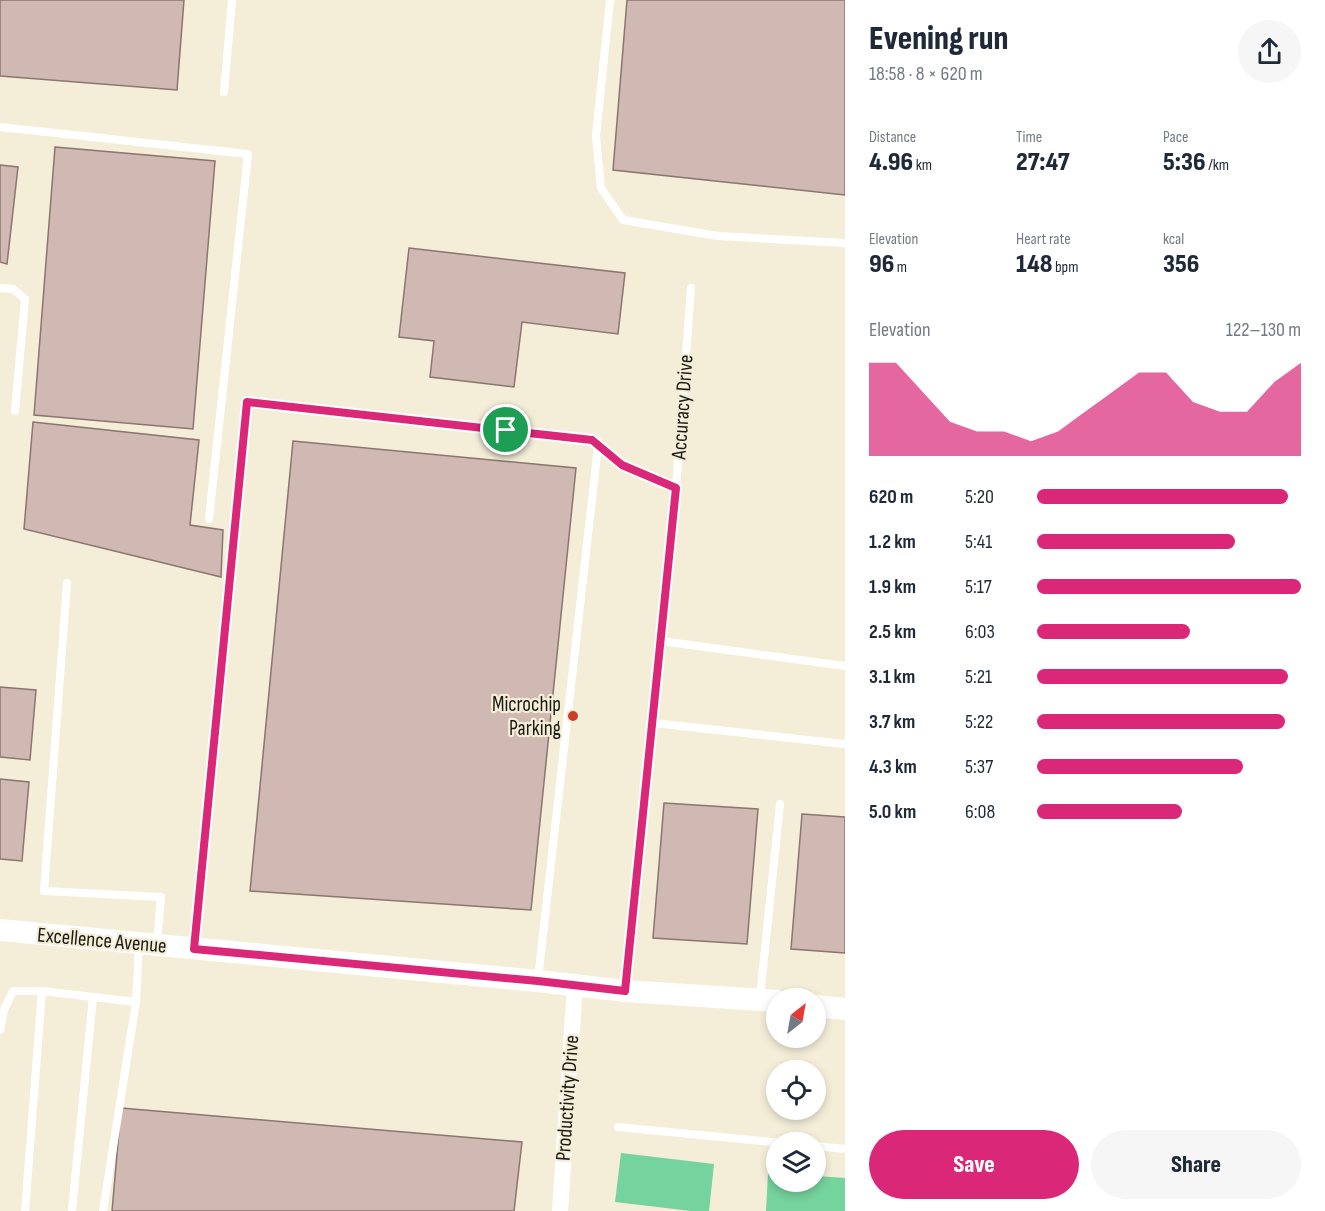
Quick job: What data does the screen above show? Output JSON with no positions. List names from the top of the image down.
{
  "streets": {
    "street": ["Excellence Avenue", "Productivity Drive"],
    "lane": ["Accuracy Drive"]
  },
  "crossings": [
    ["Accuracy Drive", "Excellence Avenue"],
    ["Excellence Avenue", "Productivity Drive"]
  ],
  "places": ["Microchip Parking"],
  "north": "top right",
  "page": {
    "heading": ["Evening run", "18:58 · 8 × 620 m"],
    "stats": [
      ["Distance", "4.96 km"],
      ["Time", "27:47"],
      ["Pace", "5:36 /km"],
      ["Elevation", "96 m"],
      ["Heart rate", "148 bpm"],
      ["kcal", "356"]
    ],
    "chart": ["Elevation", "122–130 m"],
    "list": [
      {
        "name": "620 m",
        "note": "5:20"
      },
      {
        "name": "1.2 km",
        "note": "5:41"
      },
      {
        "name": "1.9 km",
        "note": "5:17"
      },
      {
        "name": "2.5 km",
        "note": "6:03"
      },
      {
        "name": "3.1 km",
        "note": "5:21"
      },
      {
        "name": "3.7 km",
        "note": "5:22"
      },
      {
        "name": "4.3 km",
        "note": "5:37"
      },
      {
        "name": "5.0 km",
        "note": "6:08"
      }
    ],
    "buttons": ["Save", "Share"]
  }
}
